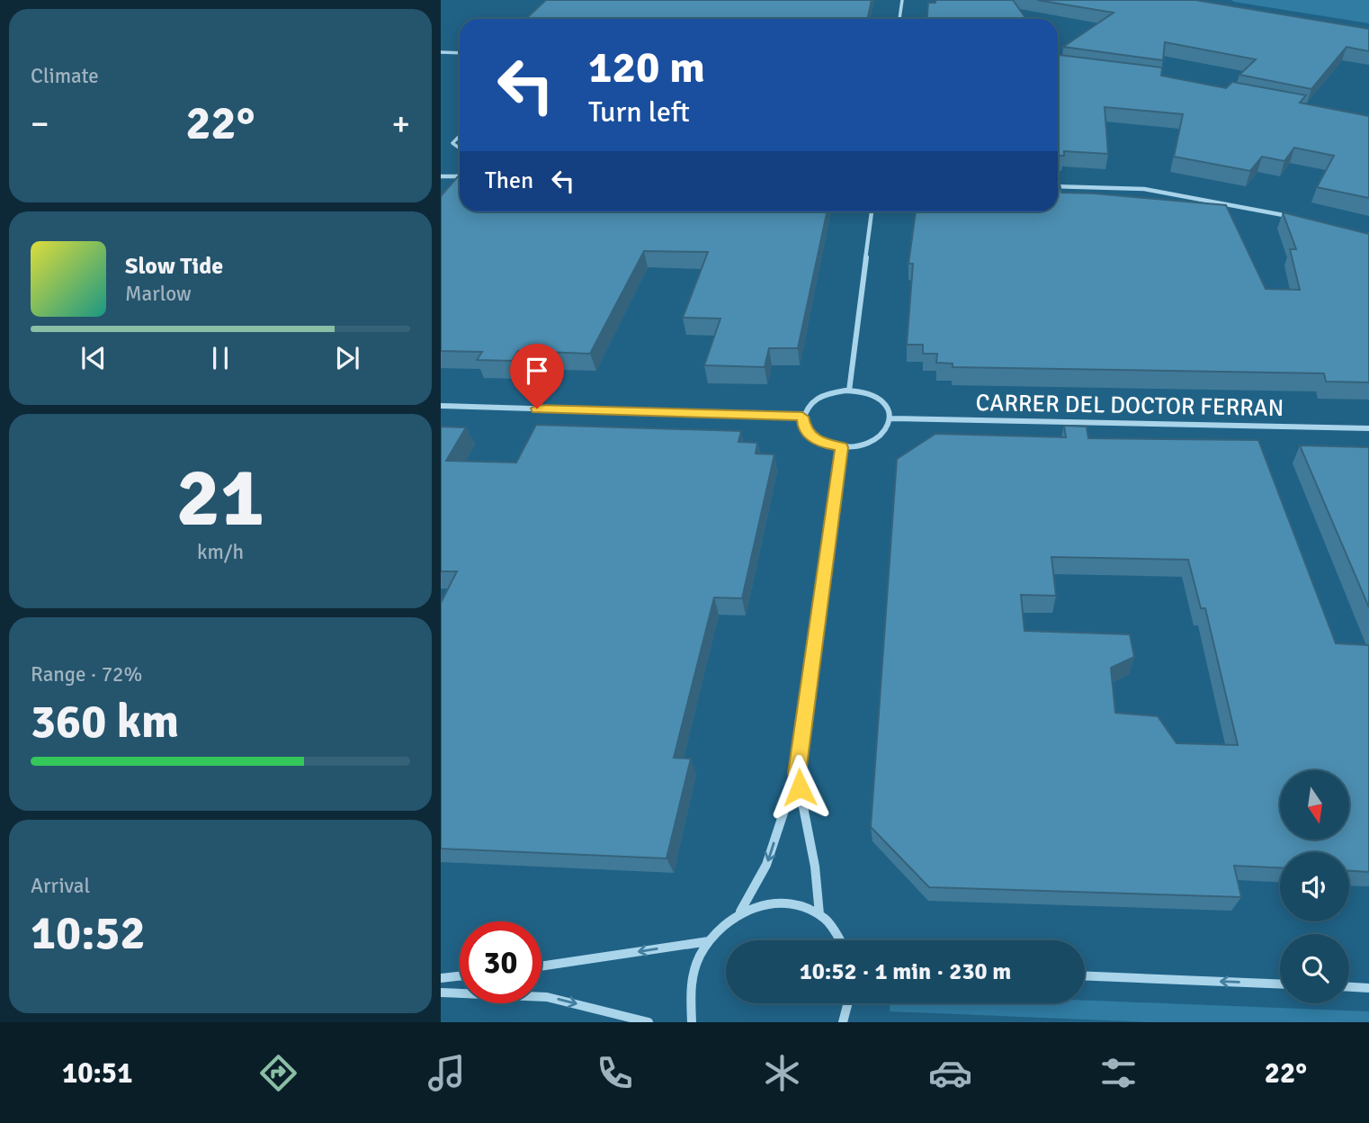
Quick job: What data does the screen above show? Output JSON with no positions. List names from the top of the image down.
{
  "streets": {
    "street": ["CARRER DEL DOCTOR FERRAN"]
  },
  "north": "bottom",
  "page": {
    "tile": [
      "Climate",
      ["21", "km/h"],
      ["Range · 72%", "360 km"],
      ["Arrival", "10:52"]
    ],
    "turn": ["120 m", "Turn left"],
    "heat": ["−", "22°", "+"],
    "then": "Then",
    "song": ["Slow Tide", "Marlow"],
    "limit": "30",
    "trip": "10:52 · 1 min · 230 m",
    "tabs": ["10:51", "22°"]
  }
}
